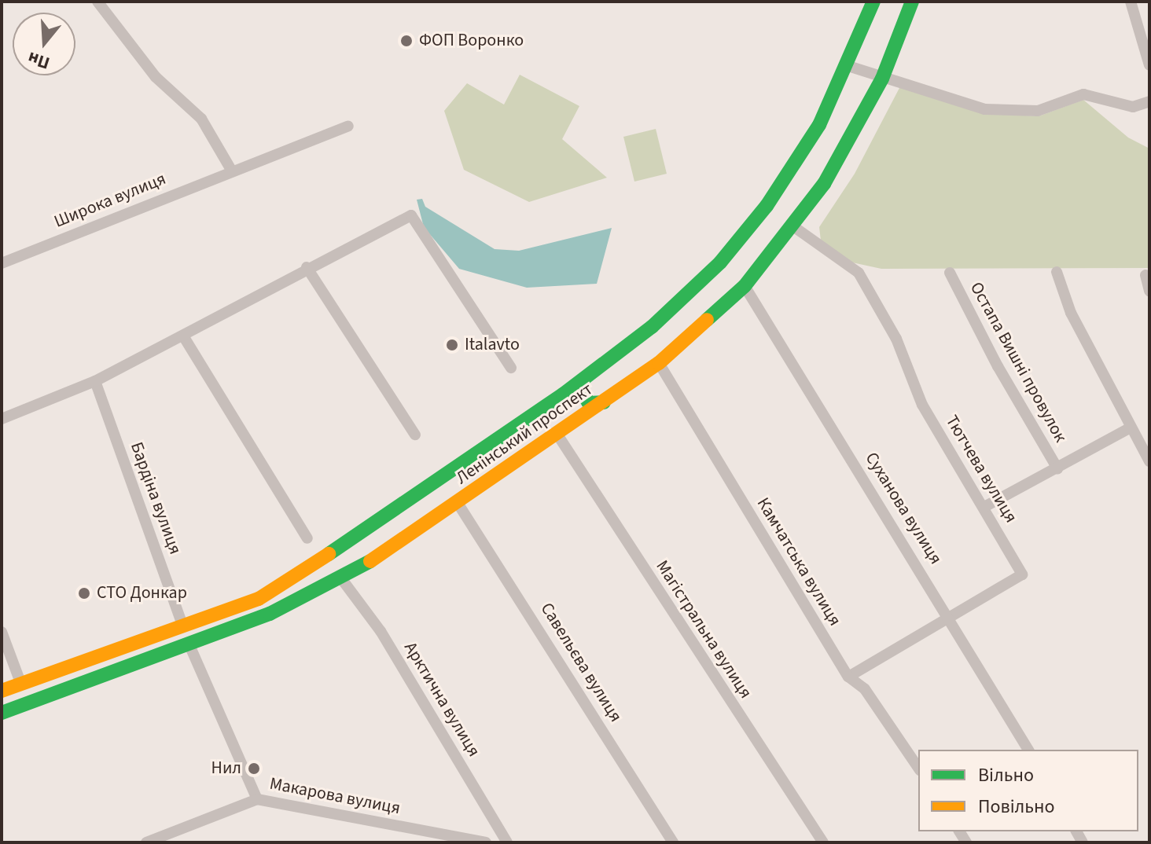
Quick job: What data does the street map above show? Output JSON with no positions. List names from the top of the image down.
{
  "streets": {
    "main road": ["Ленінський проспект"],
    "street": [
      "Широка вулиця",
      "Остапа Вишні провулок",
      "Тютчева вулиця",
      "Бардіна вулиця",
      "Суханова вулиця",
      "Камчатська вулиця",
      "Магістральна вулиця",
      "Савельєва вулиця",
      "Арктична вулиця",
      "Макарова вулиця"
    ]
  },
  "crossings": [
    ["Остапа Вишні провулок", "Тютчева вулиця"],
    ["Ленінський проспект", "Тютчева вулиця"],
    ["Ленінський проспект", "Бардіна вулиця"],
    ["Ленінський проспект", "Суханова вулиця"],
    ["Ленінський проспект", "Камчатська вулиця"],
    ["Ленінський проспект", "Магістральна вулиця"],
    ["Ленінський проспект", "Савельєва вулиця"],
    ["Ленінський проспект", "Арктична вулиця"],
    ["Тютчева вулиця", "Суханова вулиця"],
    ["Тютчева вулиця", "Камчатська вулиця"]
  ],
  "places": [
    "ФОП Воронко",
    "Italavto",
    "СТО Донкар",
    "Нил"
  ],
  "legend": ["Вільно", "Повільно"],
  "north": "bottom"
}
